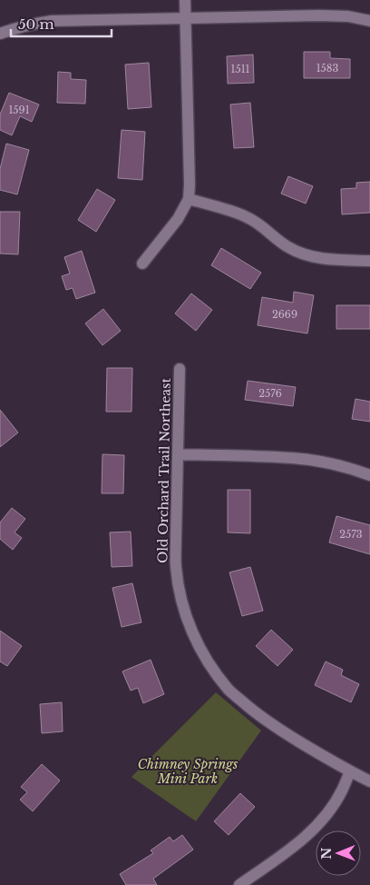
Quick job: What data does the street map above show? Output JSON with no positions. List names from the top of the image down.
{
  "streets": {
    "street": ["Old Orchard Trail Northeast"]
  },
  "parks": ["Chimney Springs Mini Park"],
  "house_numbers": [
    "1583",
    "1511",
    "1591",
    "2669",
    "2576",
    "2573"
  ],
  "scale_bar": "50 m",
  "north": "left"
}
